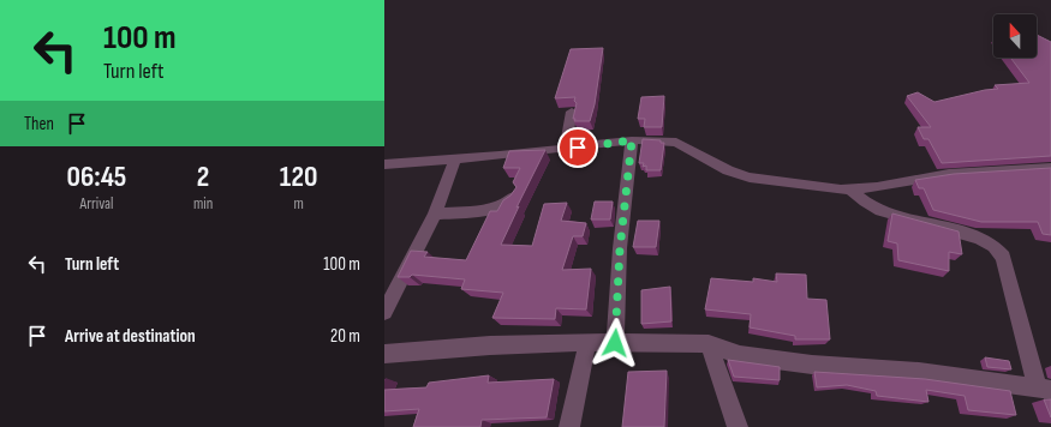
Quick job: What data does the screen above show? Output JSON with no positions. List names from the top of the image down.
{
  "north": "top",
  "page": {
    "turn": ["100 m", "Turn left"],
    "then": "Then",
    "eta": [
      "06:45",
      "Arrival",
      "2",
      "min",
      "120",
      "m"
    ],
    "list": [
      {
        "name": "Turn left",
        "value": "100 m"
      },
      {
        "name": "Arrive at destination",
        "value": "20 m"
      }
    ]
  }
}
